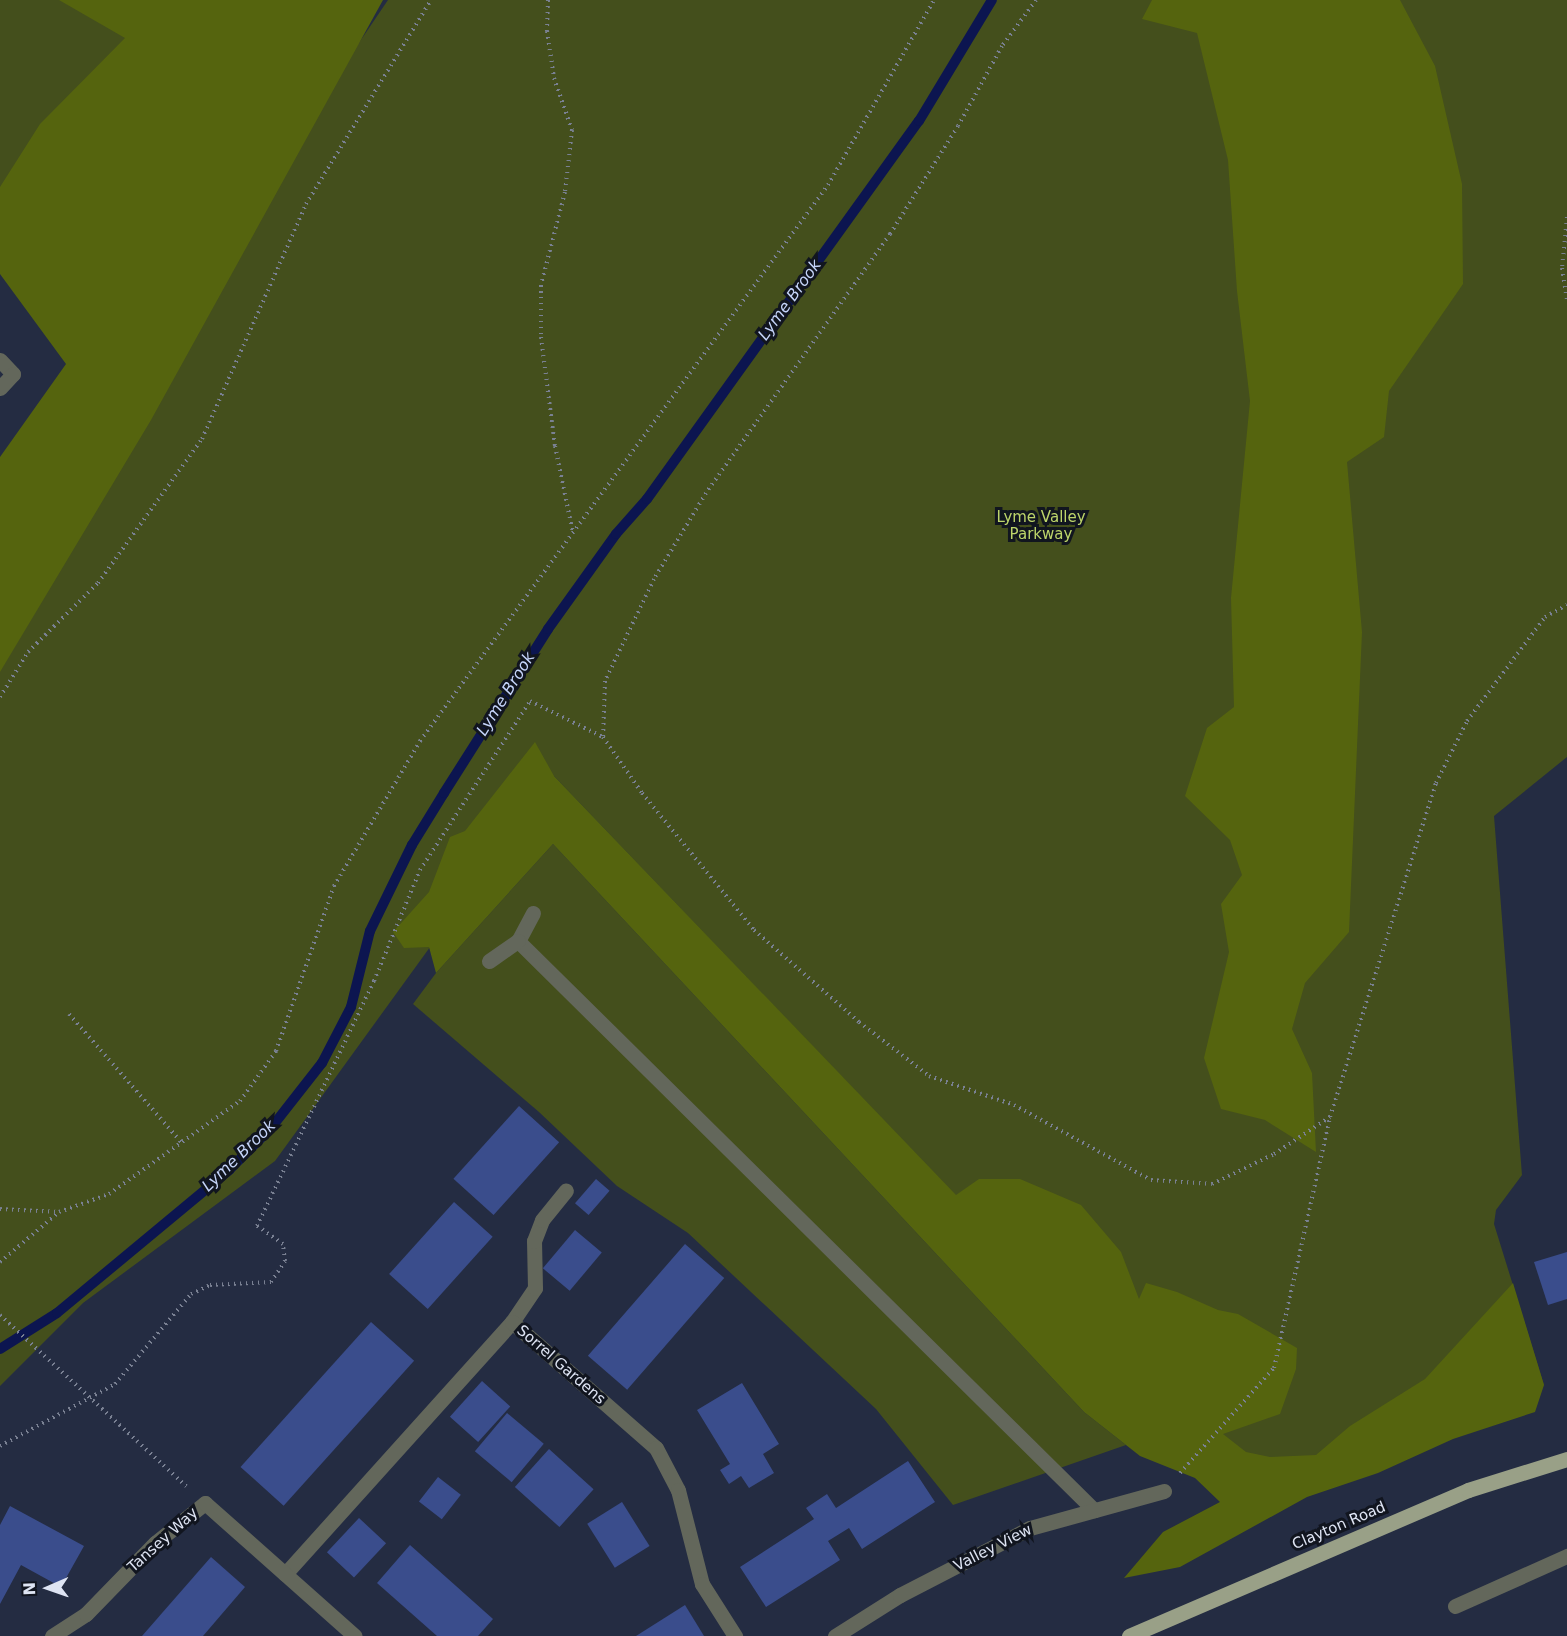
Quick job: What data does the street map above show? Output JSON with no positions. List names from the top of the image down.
{
  "streets": {
    "main road": ["Clayton Road"],
    "street": ["Sorrel Gardens", "Tansey Way", "Valley View"]
  },
  "crossings": [
    ["Sorrel Gardens", "Tansey Way"]
  ],
  "water": ["Lyme Brook"],
  "parks": ["Lyme Valley Parkway"],
  "north": "left"
}
